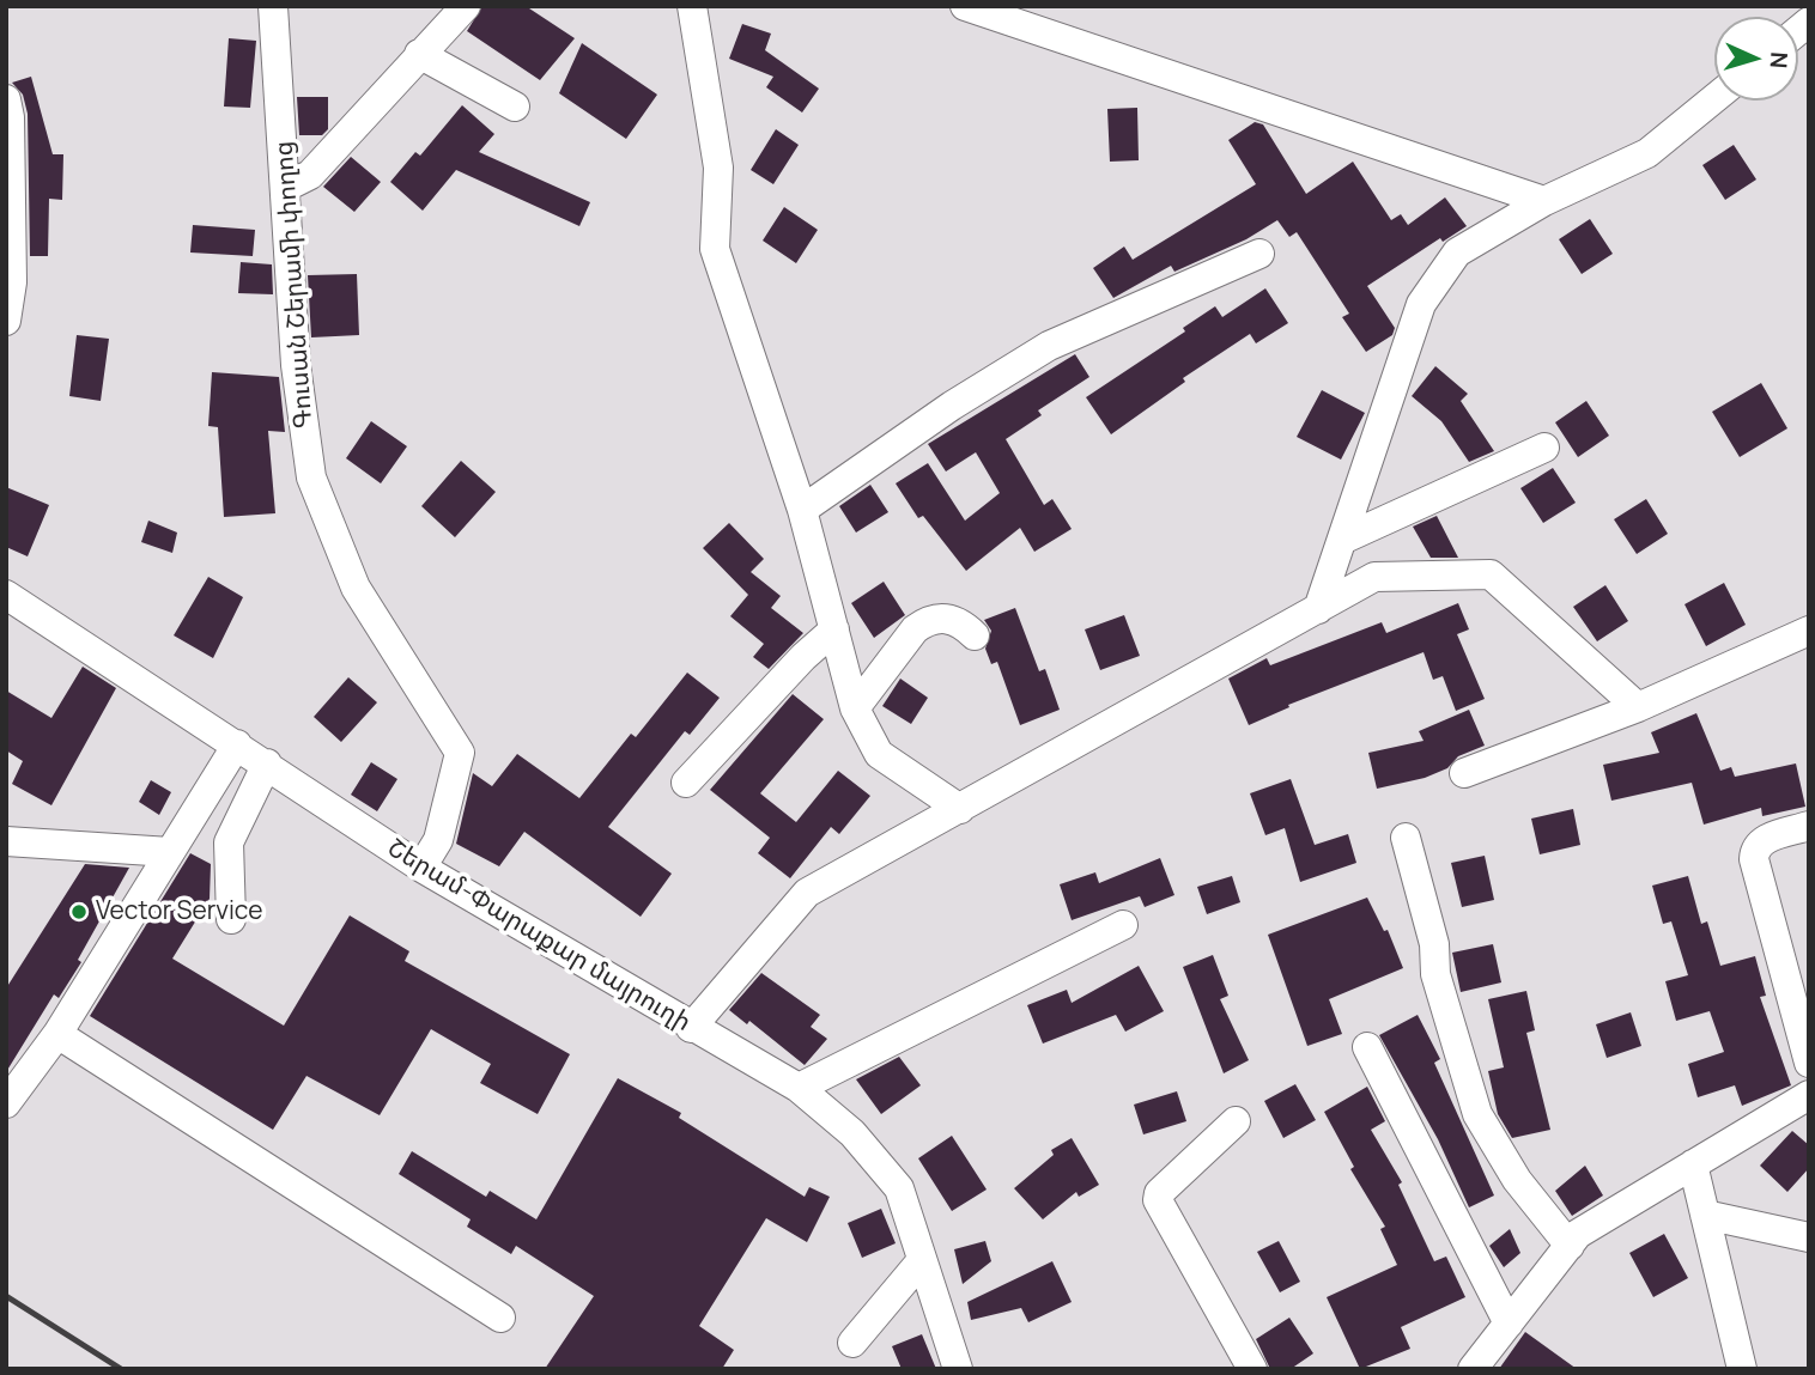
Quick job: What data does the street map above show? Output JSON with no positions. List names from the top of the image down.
{
  "streets": {
    "street": ["Գուսան Շերամի փողոց", "Շերամ-Փարաքար մայրուղի"]
  },
  "crossings": [
    ["Գուսան Շերամի փողոց", "Շերամ-Փարաքար մայրուղի"]
  ],
  "places": ["Vector Service"],
  "north": "right"
}
